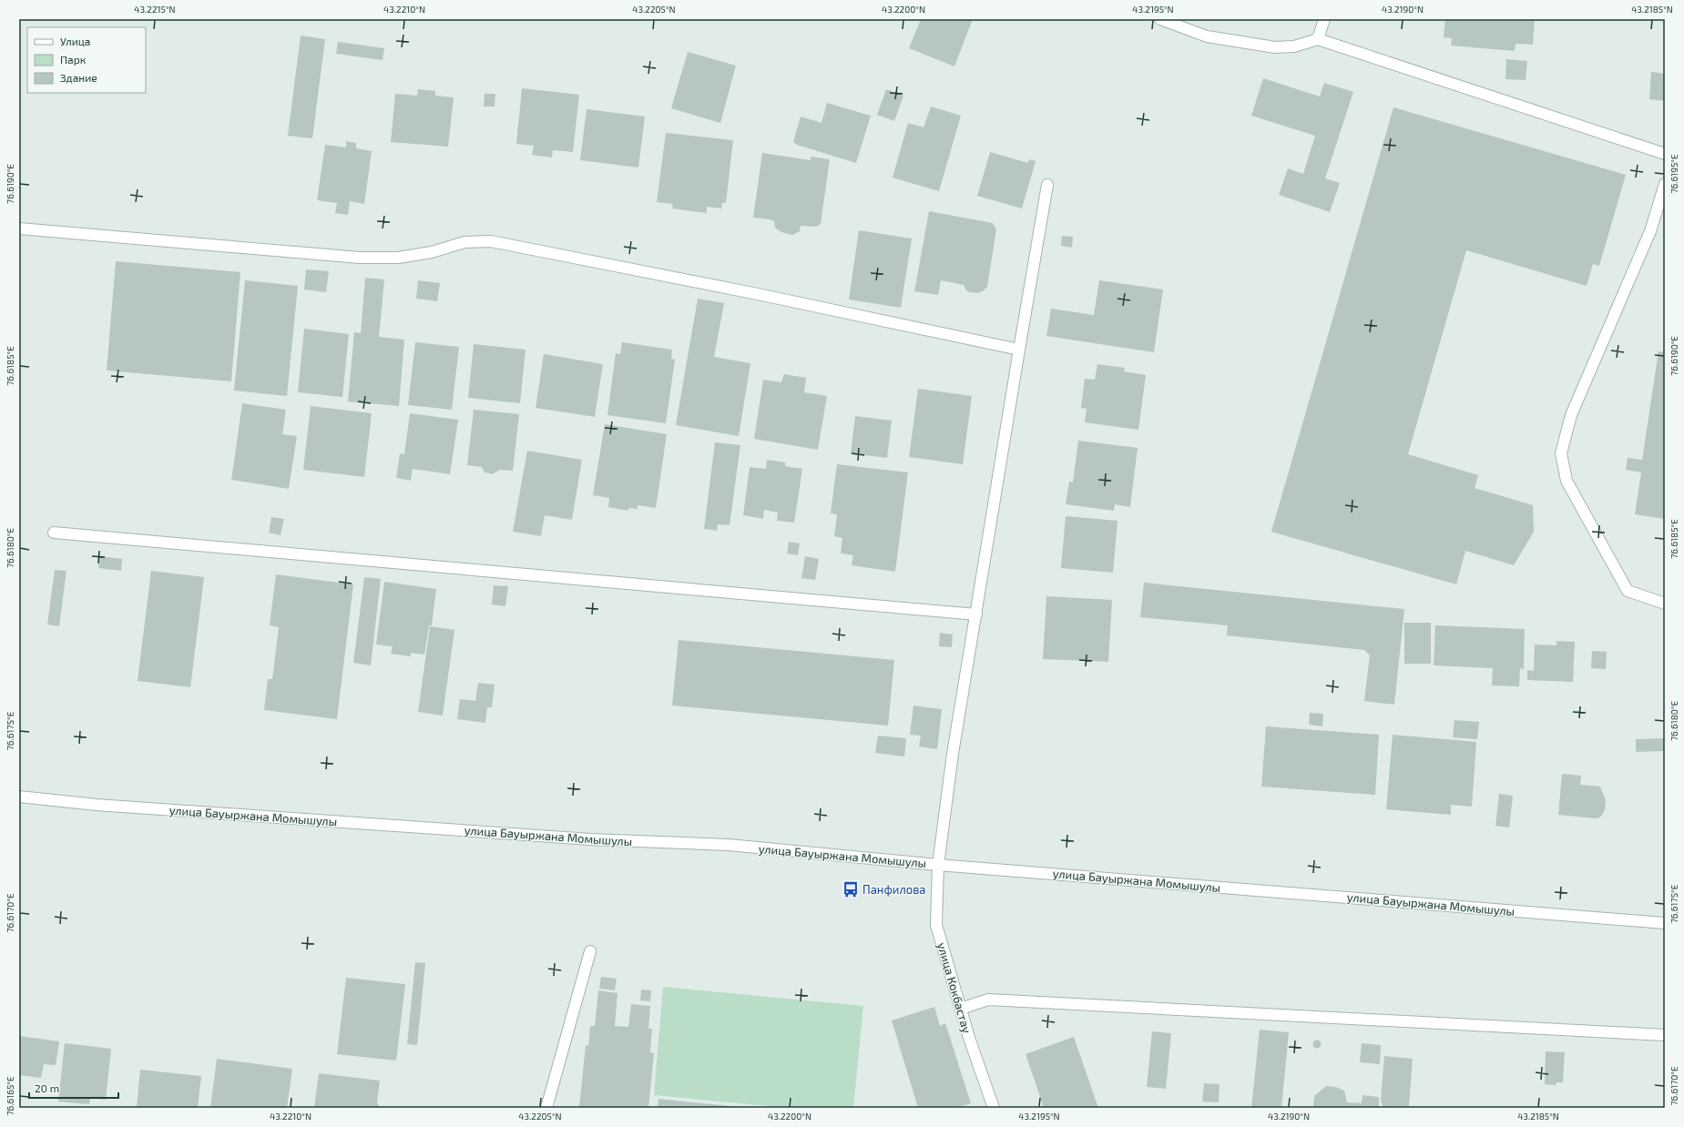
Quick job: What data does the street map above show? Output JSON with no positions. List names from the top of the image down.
{
  "streets": {
    "street": ["улица Бауыржана Момышулы", "улица Кокбастау"]
  },
  "crossings": [
    ["улица Бауыржана Момышулы", "улица Кокбастау"]
  ],
  "places": {
    "bus stop": ["Панфилова"]
  },
  "legend": ["Улица", "Парк", "Здание"],
  "scale_bar": "20 m",
  "coordinates": [
    "43.2215°N",
    "43.2210°N",
    "43.2205°N",
    "43.2200°N",
    "43.2195°N",
    "43.2190°N",
    "43.2185°N",
    "76.6195°E",
    "76.6190°E",
    "76.6185°E",
    "76.6180°E",
    "76.6175°E",
    "76.6170°E",
    "76.6165°E"
  ]
}
